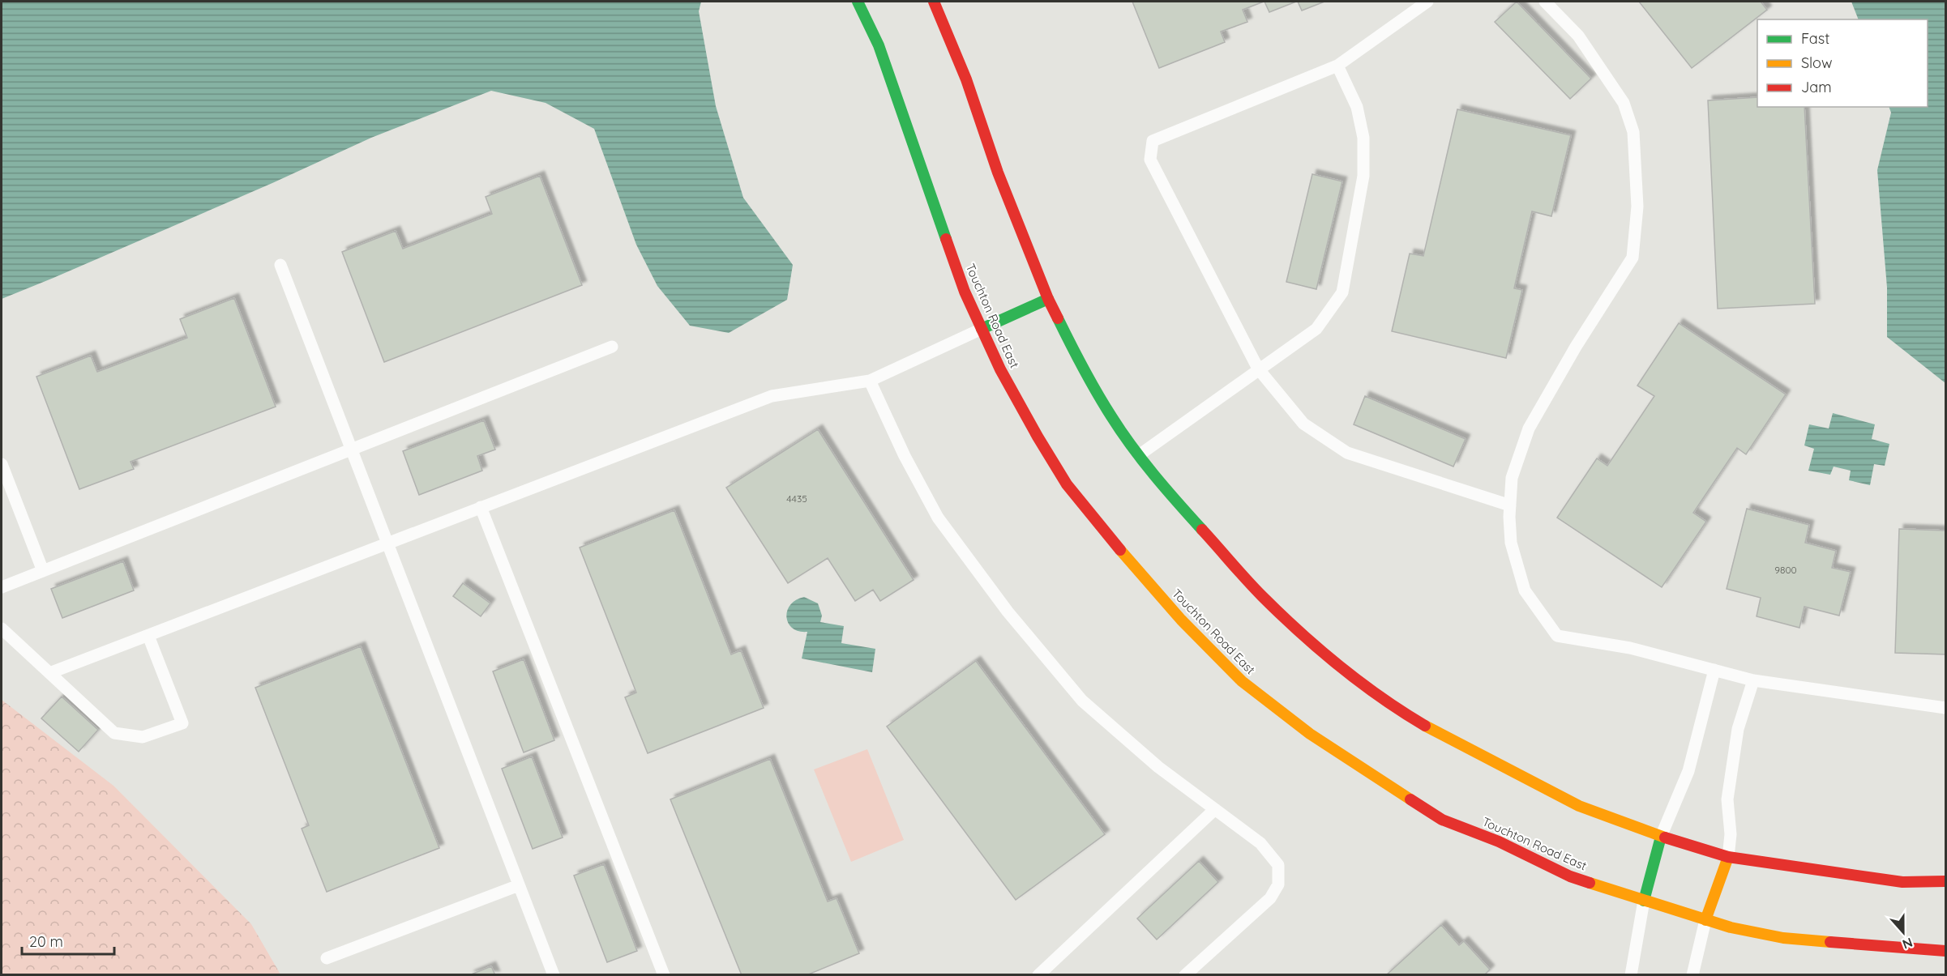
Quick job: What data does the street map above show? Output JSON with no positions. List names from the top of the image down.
{
  "streets": {
    "street": ["Touchton Road East"]
  },
  "house_numbers": ["4435", "9800"],
  "legend": ["Fast", "Slow", "Jam"],
  "scale_bar": "20 m",
  "north": "bottom"
}
